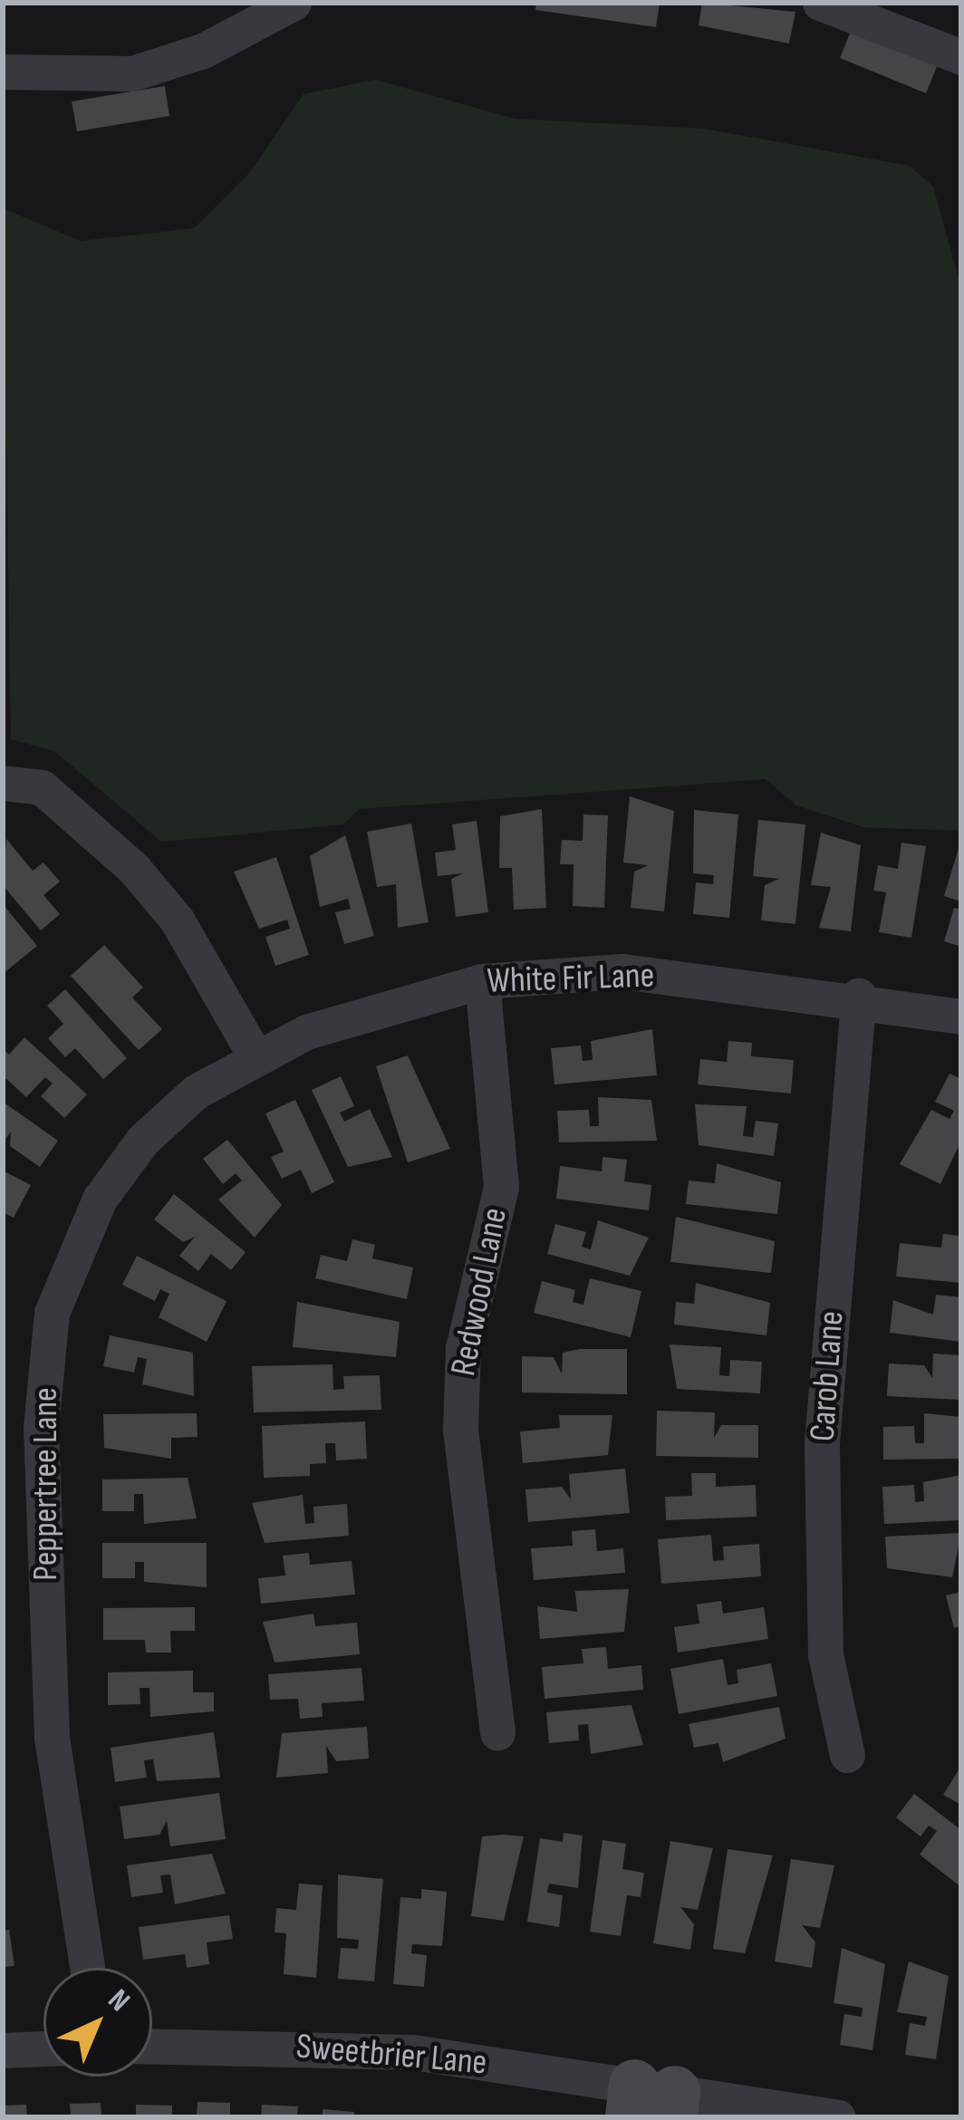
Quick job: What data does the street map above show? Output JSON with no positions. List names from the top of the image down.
{
  "streets": {
    "street": [
      "White Fir Lane",
      "Redwood Lane",
      "Carob Lane",
      "Peppertree Lane",
      "Sweetbrier Lane"
    ]
  },
  "crossings": [
    ["White Fir Lane", "Redwood Lane"],
    ["White Fir Lane", "Carob Lane"],
    ["White Fir Lane", "Peppertree Lane"]
  ],
  "north": "top right"
}
